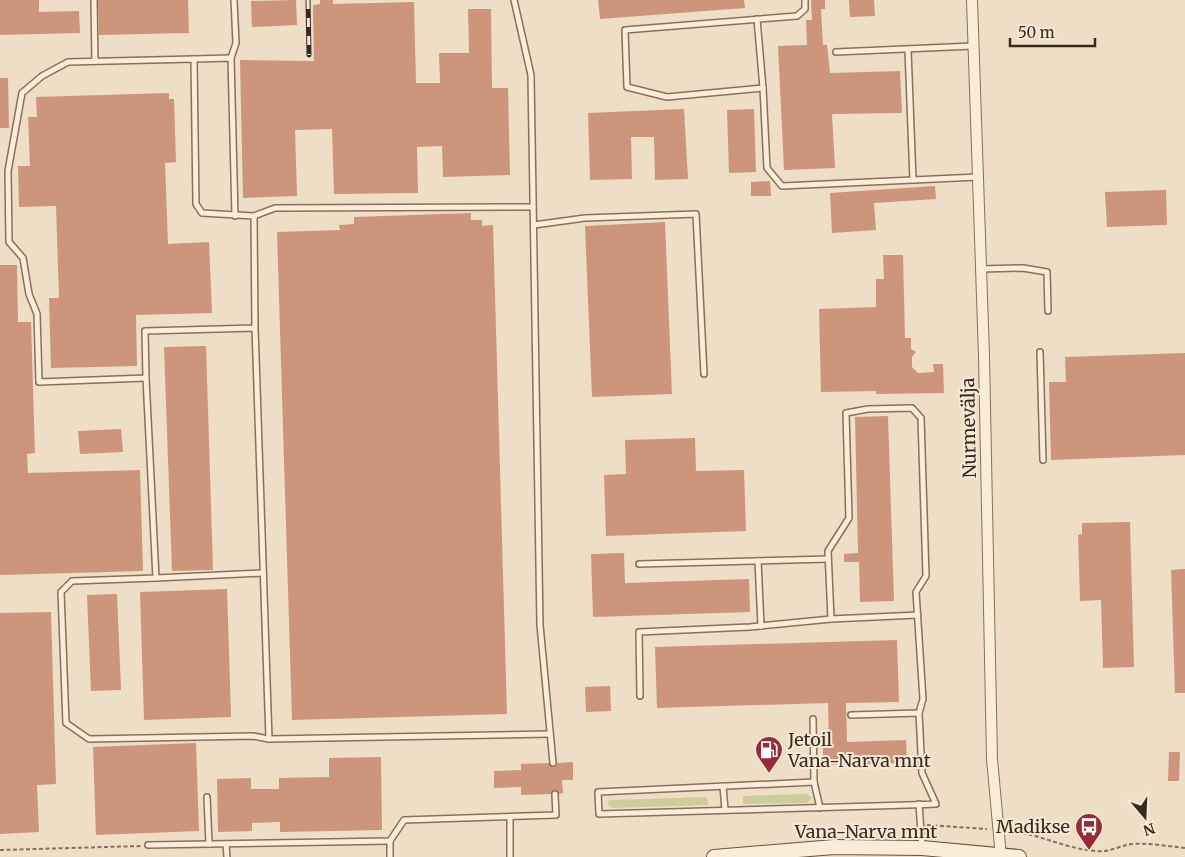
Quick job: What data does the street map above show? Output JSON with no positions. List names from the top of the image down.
{
  "streets": {
    "main road": ["Vana-Narva mnt"],
    "street": ["Nurmevälja"]
  },
  "crossings": [
    ["Nurmevälja", "Vana-Narva mnt"]
  ],
  "places": {
    "fuel station": ["Jetoil Vana-Narva mnt"],
    "bus stop": ["Madikse"]
  },
  "scale_bar": "50 m",
  "north": "bottom"
}
